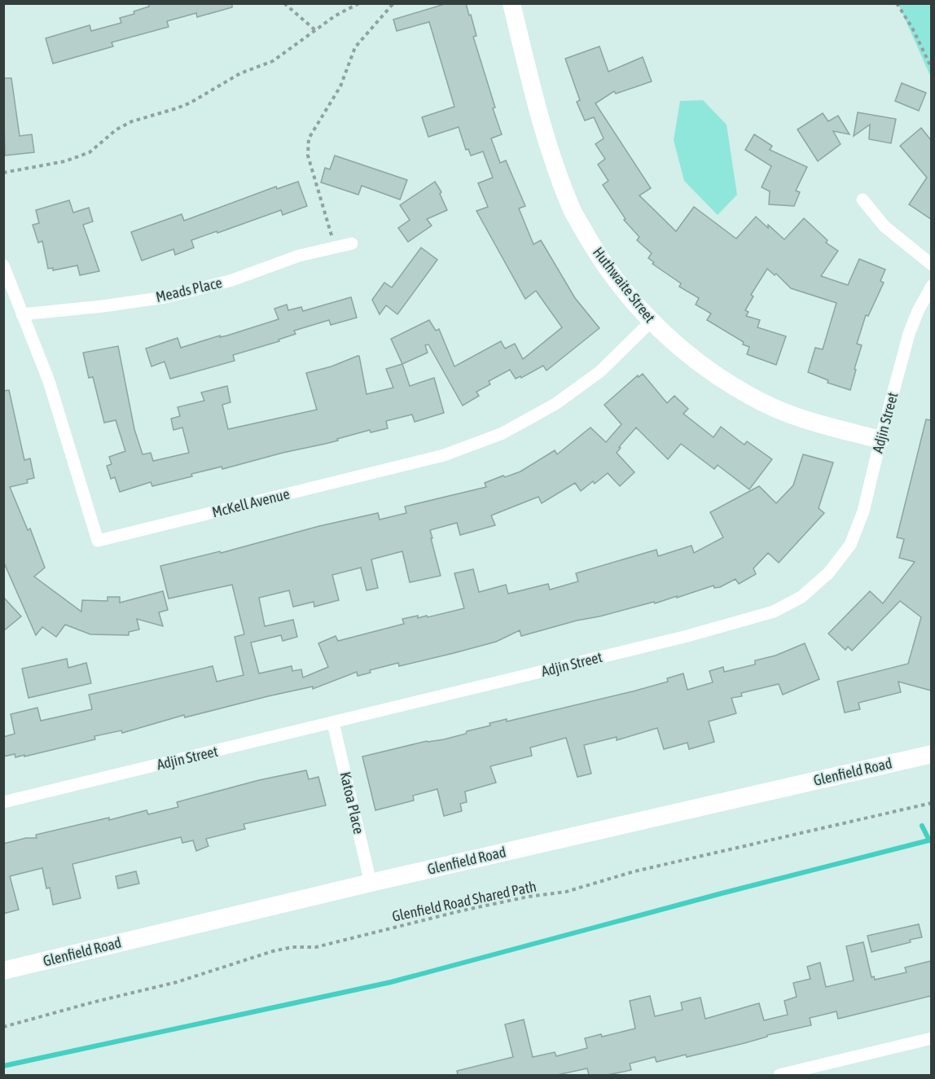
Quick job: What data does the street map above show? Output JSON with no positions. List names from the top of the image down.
{
  "streets": {
    "main road": ["Huthwaite Street", "Glenfield Road"],
    "street": [
      "Meads Place",
      "Adjin Street",
      "McKell Avenue",
      "Katoa Place"
    ],
    "path": ["Glenfield Road Shared Path"]
  },
  "crossings": [
    ["Huthwaite Street", "Adjin Street"],
    ["Huthwaite Street", "McKell Avenue"],
    ["Meads Place", "McKell Avenue"],
    ["Adjin Street", "Katoa Place"],
    ["Glenfield Road", "Katoa Place"]
  ]
}
